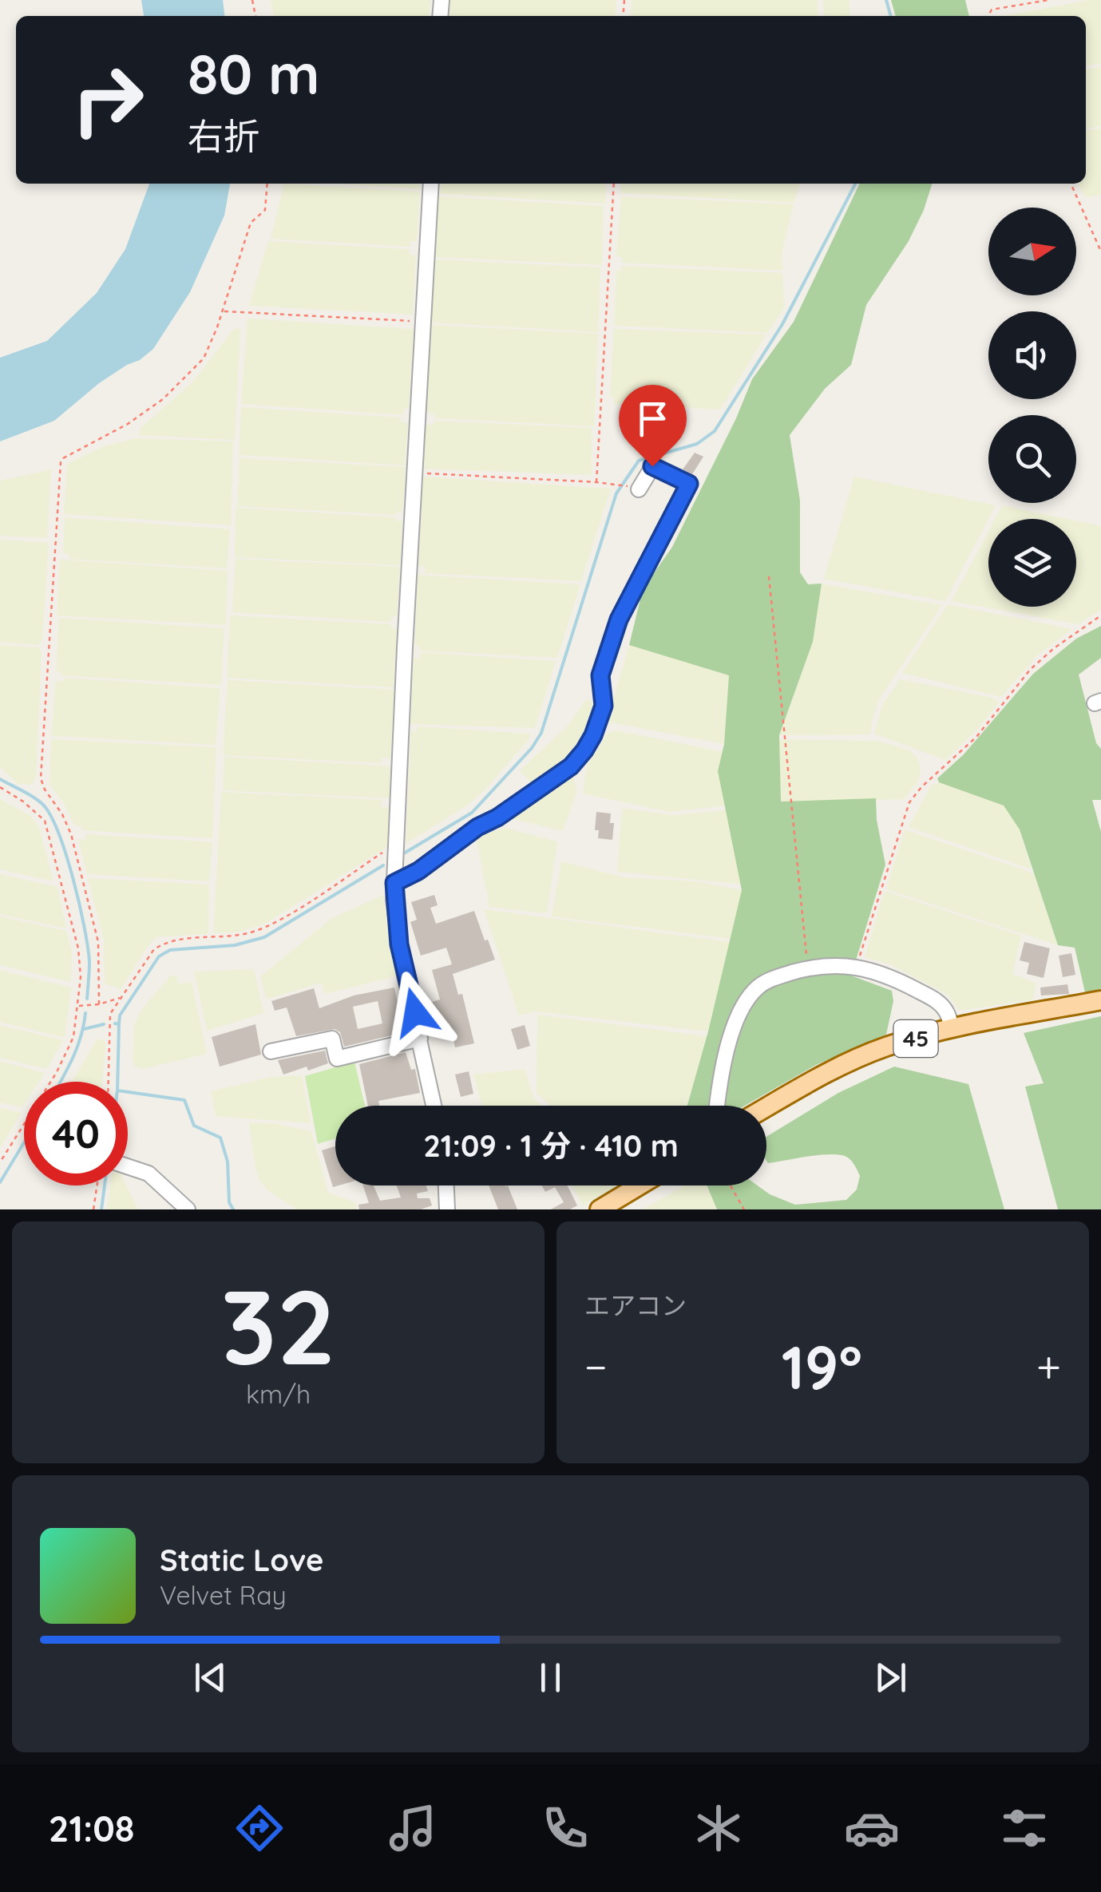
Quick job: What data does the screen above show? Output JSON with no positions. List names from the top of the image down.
{
  "streets": {
    "main road": ["45"]
  },
  "north": "right",
  "page": {
    "turn": ["80 m", "右折"],
    "limit": "40",
    "trip": "21:09 · 1 分 · 410 m",
    "tile": [
      ["32", "km/h"],
      "エアコン"
    ],
    "heat": ["−", "19°", "+"],
    "song": ["Static Love", "Velvet Ray"],
    "tabs": "21:08"
  }
}
